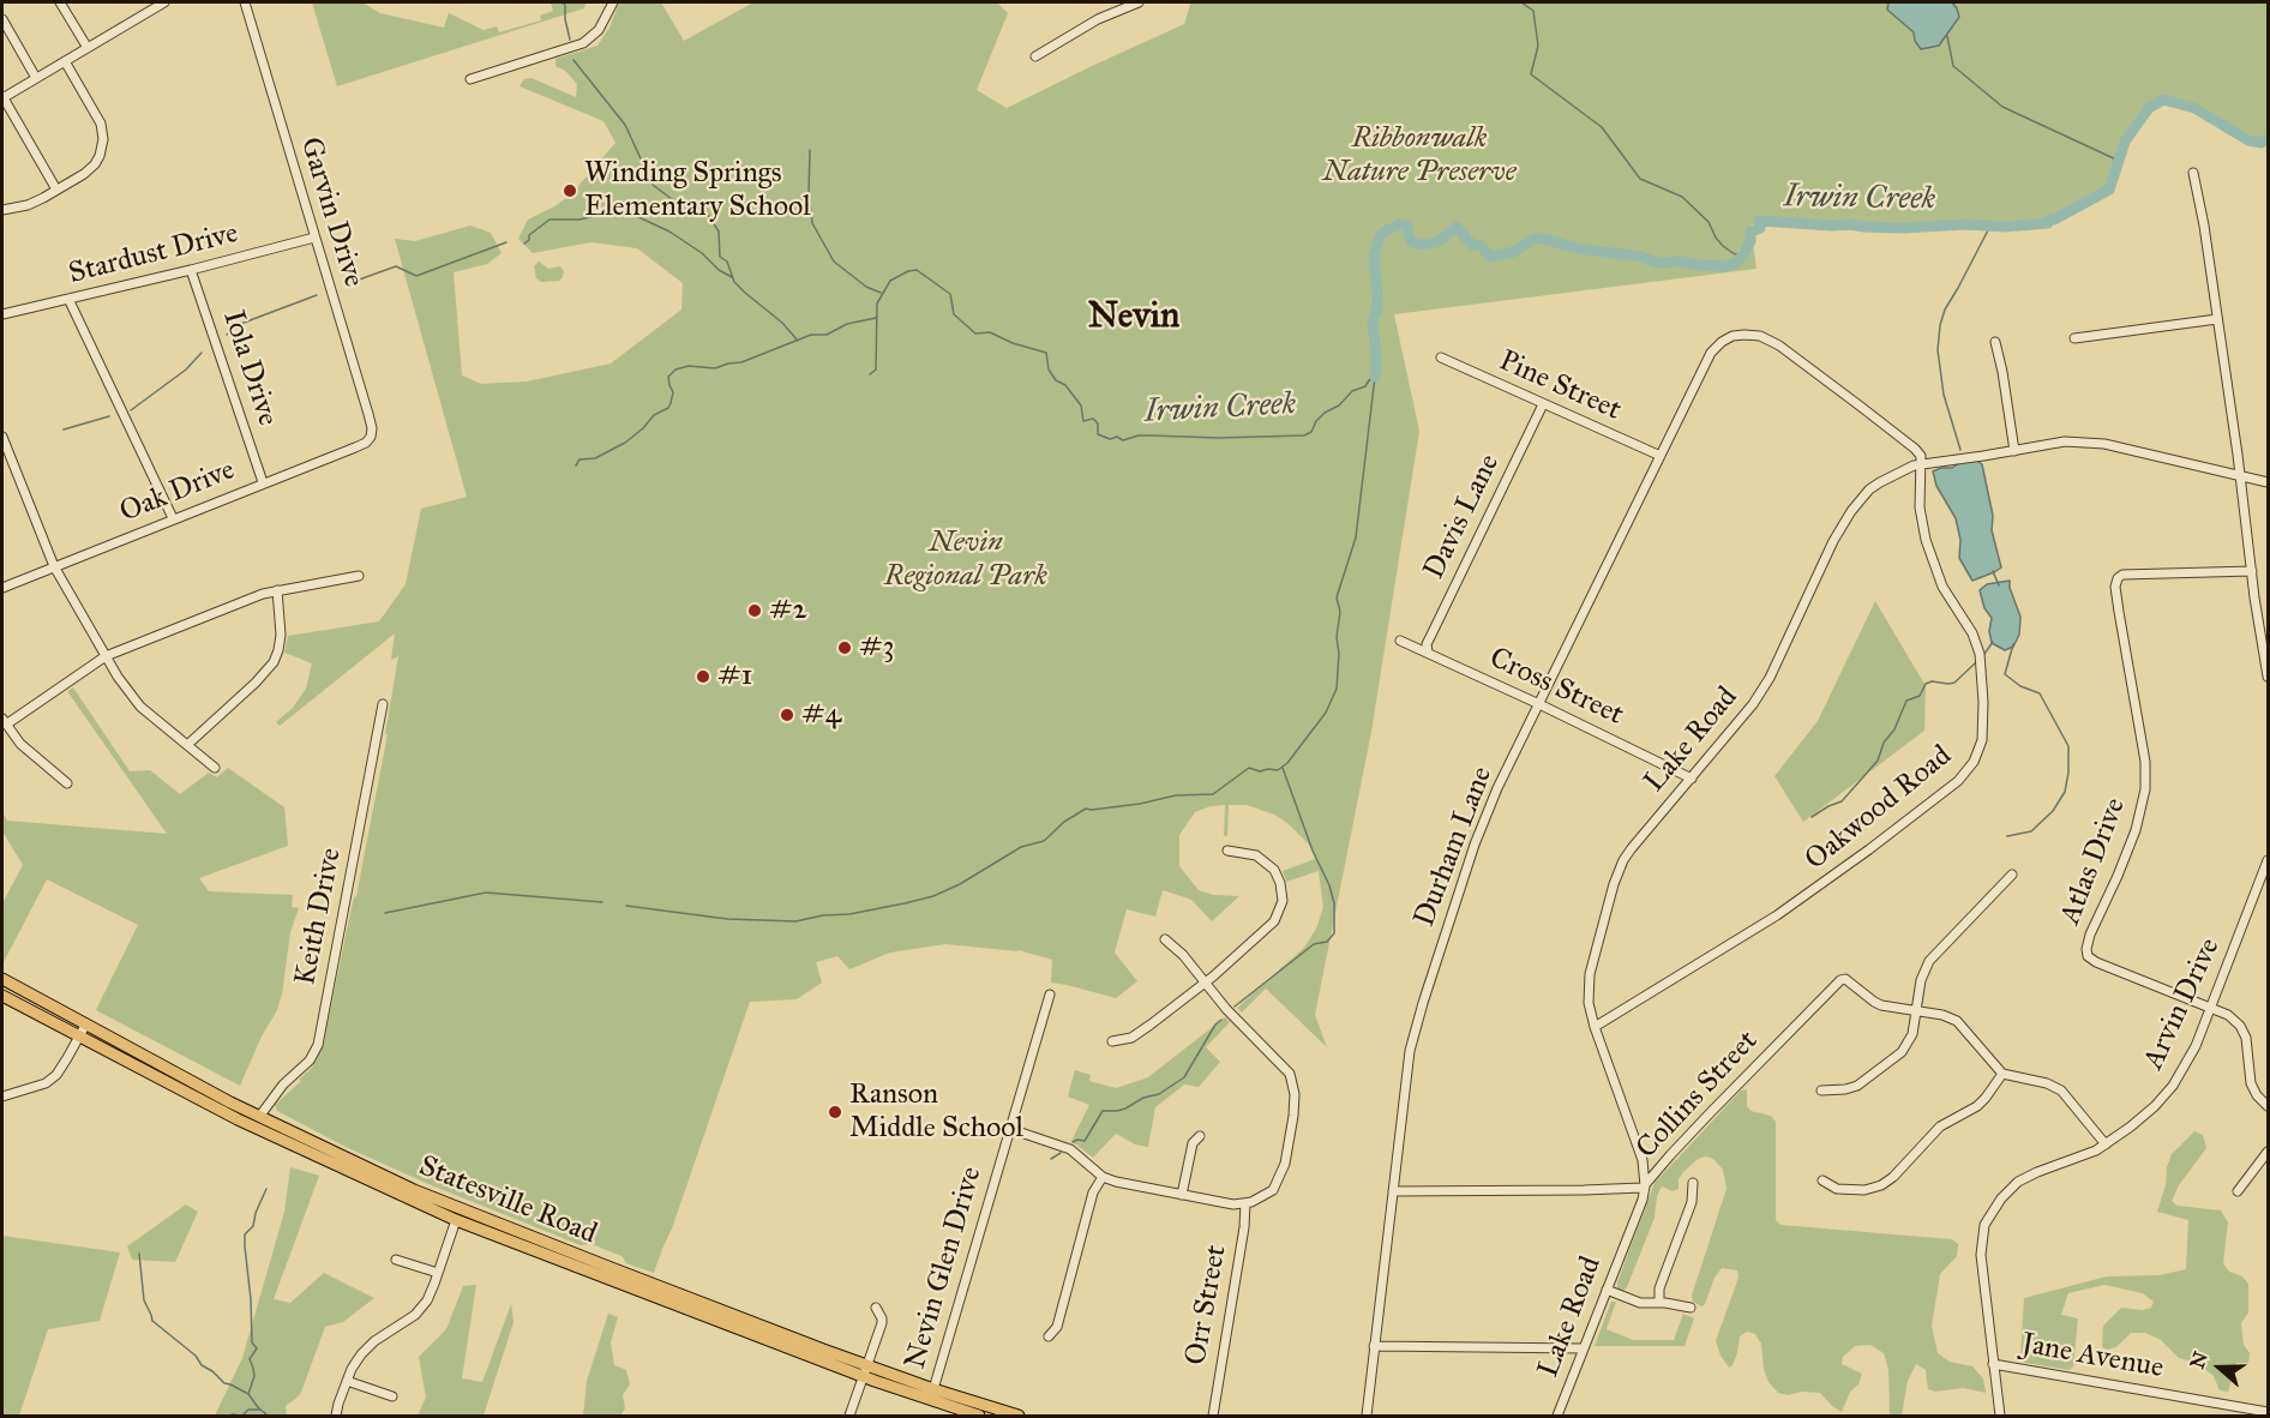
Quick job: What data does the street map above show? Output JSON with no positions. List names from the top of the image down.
{
  "streets": {
    "main road": ["Statesville Road"],
    "street": [
      "Garvin Drive",
      "Stardust Drive",
      "Iola Drive",
      "Pine Street",
      "Oak Drive",
      "Davis Lane",
      "Cross Street",
      "Lake Road",
      "Oakwood Road",
      "Durham Lane",
      "Atlas Drive",
      "Keith Drive",
      "Arvin Drive",
      "Collins Street",
      "Nevin Glen Drive",
      "Orr Street",
      "Jane Avenue"
    ]
  },
  "crossings": [
    ["Garvin Drive", "Stardust Drive"],
    ["Garvin Drive", "Oak Drive"],
    ["Stardust Drive", "Iola Drive"],
    ["Iola Drive", "Oak Drive"],
    ["Pine Street", "Davis Lane"],
    ["Pine Street", "Durham Lane"],
    ["Davis Lane", "Cross Street"],
    ["Cross Street", "Lake Road"],
    ["Cross Street", "Durham Lane"],
    ["Lake Road", "Oakwood Road"],
    ["Lake Road", "Durham Lane"],
    ["Lake Road", "Collins Street"],
    ["Oakwood Road", "Durham Lane"],
    ["Durham Lane", "Collins Street"],
    ["Atlas Drive", "Arvin Drive"],
    ["Keith Drive", "Statesville Road"],
    ["Arvin Drive", "Jane Avenue"],
    ["Statesville Road", "Nevin Glen Drive"]
  ],
  "districts": ["Nevin"],
  "water": ["Irwin Creek"],
  "parks": ["Ribbonwalk Nature Preserve", "Nevin Regional Park"],
  "places": [
    "Winding Springs Elementary School",
    "#2",
    "#3",
    "#1",
    "#4",
    "Ranson Middle School"
  ],
  "north": "left"
}
